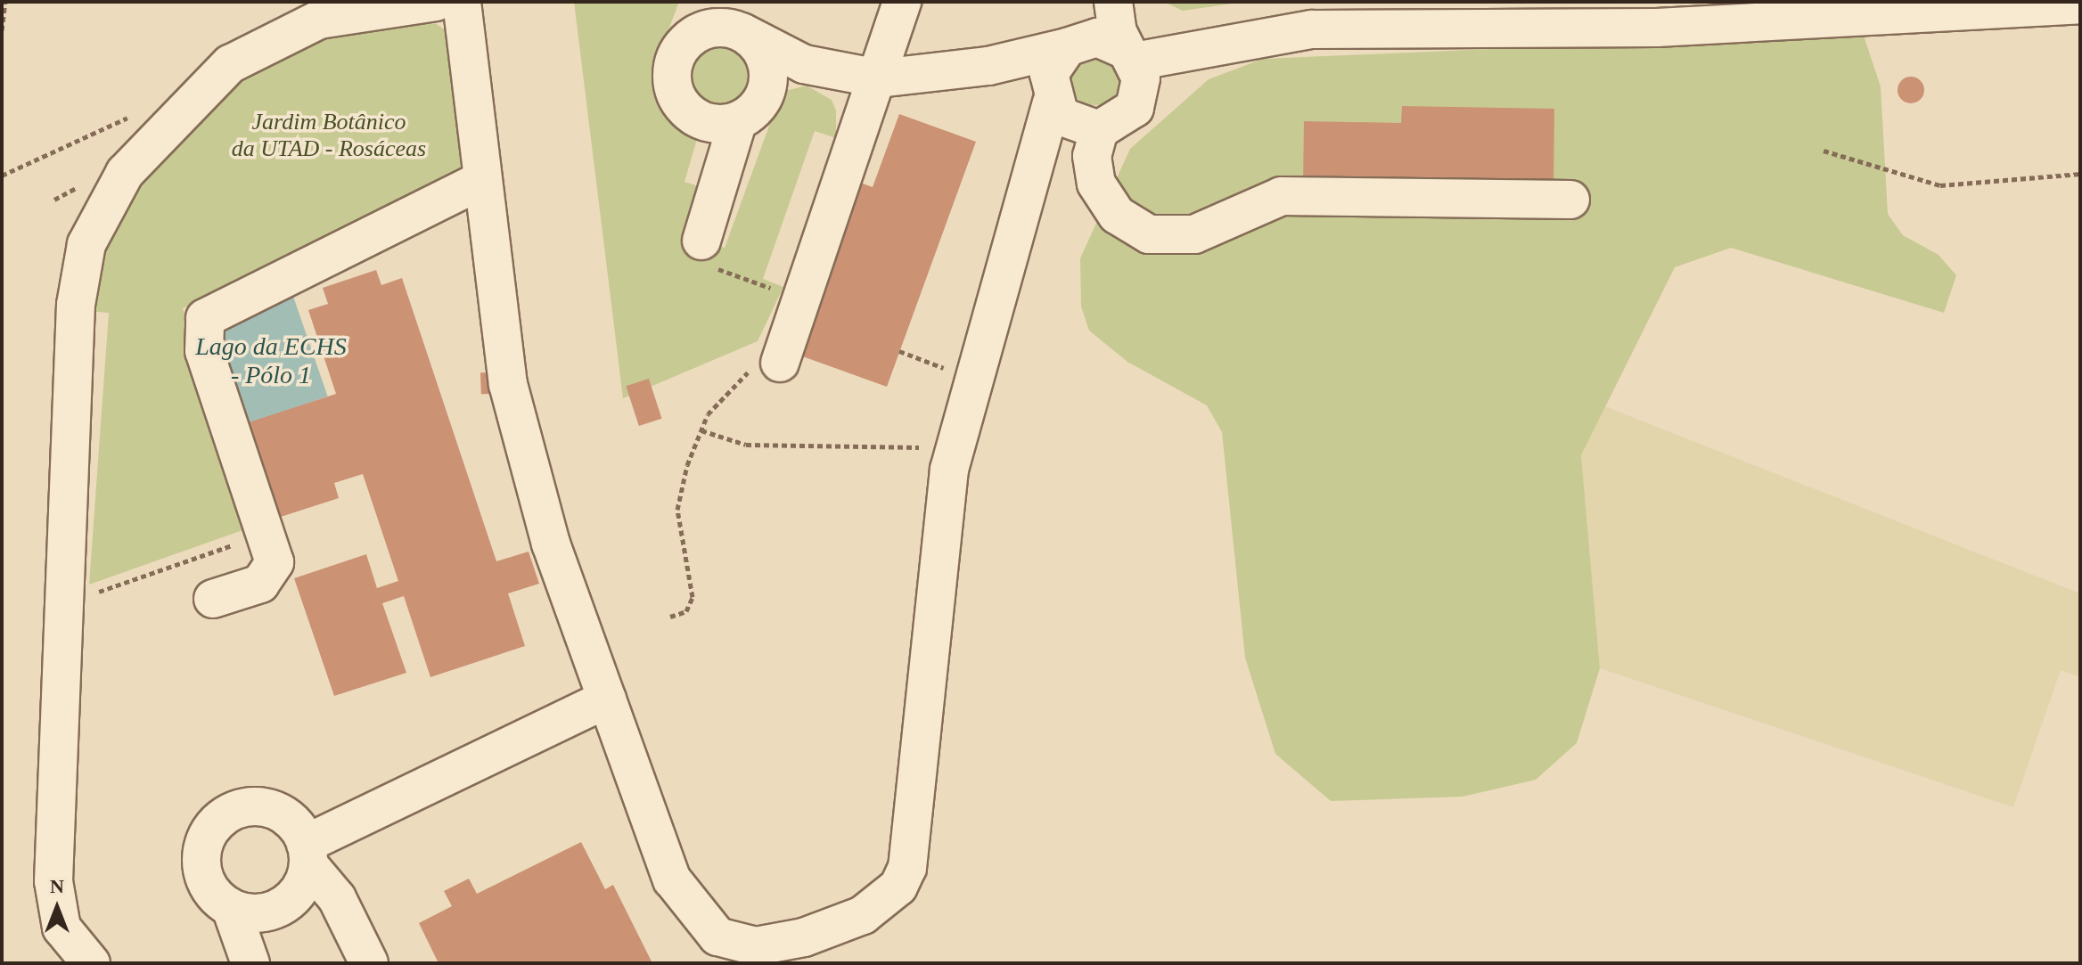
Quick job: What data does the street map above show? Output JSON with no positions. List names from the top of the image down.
{
  "water": ["Lago da ECHS - Pólo 1"],
  "parks": ["Jardim Botânico da UTAD - Rosáceas"],
  "north": "top"
}
